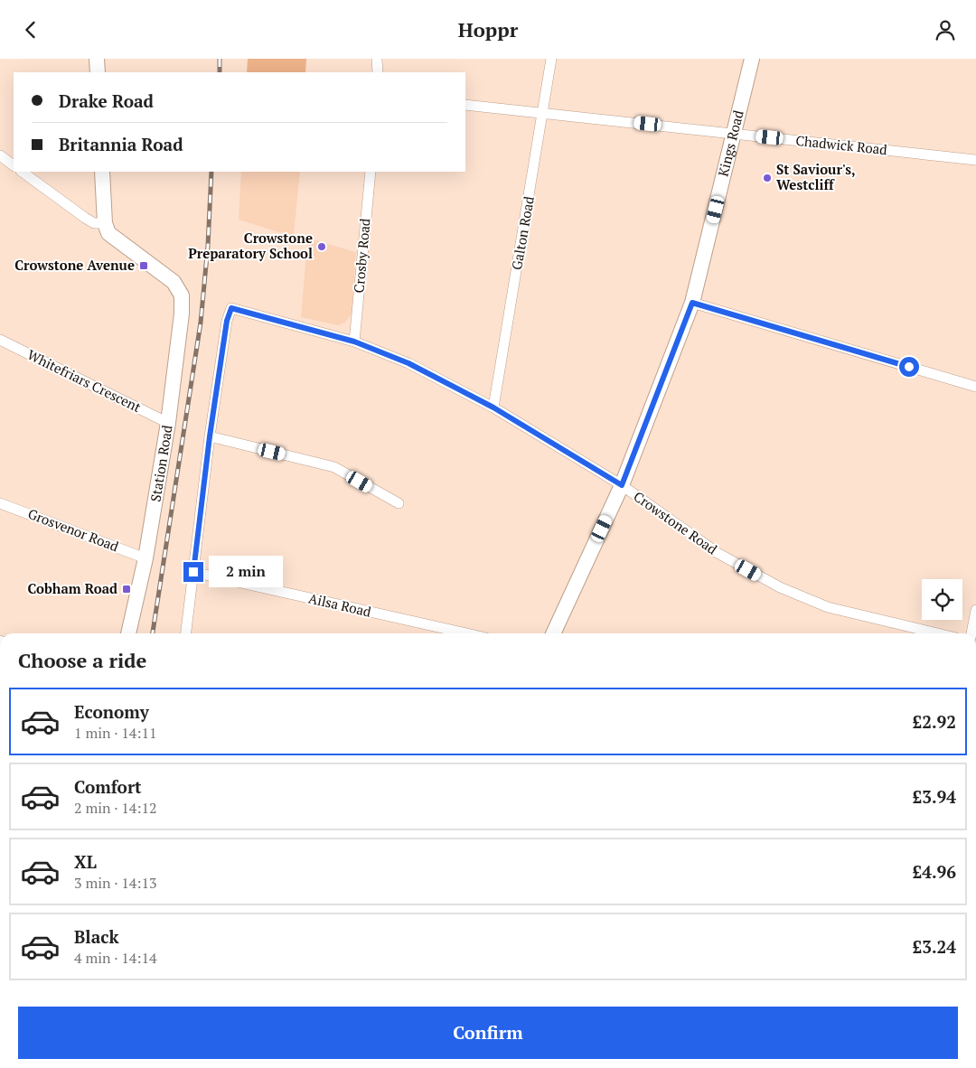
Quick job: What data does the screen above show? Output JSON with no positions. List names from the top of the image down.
{
  "streets": {
    "street": [
      "Kings Road",
      "Chadwick Road",
      "Galton Road",
      "Crosby Road",
      "Whitefriars Crescent",
      "Station Road",
      "Crowstone Road",
      "Grosvenor Road",
      "Ailsa Road"
    ]
  },
  "crossings": [
    ["Kings Road", "Chadwick Road"],
    ["Kings Road", "Crowstone Road"],
    ["Chadwick Road", "Galton Road"],
    ["Galton Road", "Crowstone Road"],
    ["Crosby Road", "Crowstone Road"],
    ["Whitefriars Crescent", "Station Road"],
    ["Station Road", "Grosvenor Road"]
  ],
  "places": {
    "other": ["St Saviour's, Westcliff", "Crowstone Preparatory School"],
    "transit": ["Crowstone Avenue", "Cobham Road"]
  },
  "page": {
    "header": "Hoppr",
    "banner": ["Drake Road", "Britannia Road"],
    "bubble": "2 min",
    "heading": "Choose a ride",
    "list": [
      {
        "name": "Economy",
        "note": "1 min · 14:11",
        "value": "£2.92"
      },
      {
        "name": "Comfort",
        "note": "2 min · 14:12",
        "value": "£3.94"
      },
      {
        "name": "XL",
        "note": "3 min · 14:13",
        "value": "£4.96"
      },
      {
        "name": "Black",
        "note": "4 min · 14:14",
        "value": "£3.24"
      }
    ],
    "buttons": "Confirm"
  }
}
